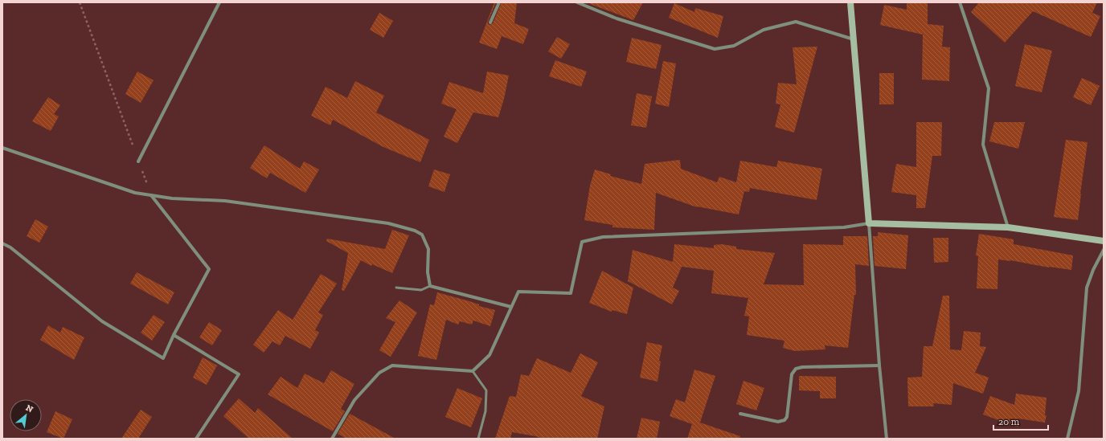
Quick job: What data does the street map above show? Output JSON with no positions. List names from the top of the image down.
{
  "scale_bar": "20 m",
  "north": "top right"
}
